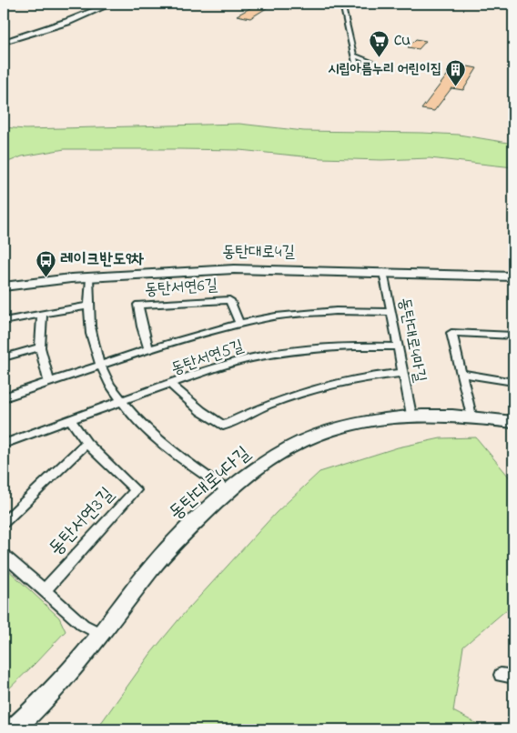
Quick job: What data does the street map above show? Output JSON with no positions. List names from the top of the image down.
{
  "streets": {
    "street": [
      "동탄대로4길",
      "동탄서연6길",
      "동탄대로4마길",
      "동탄서연5길",
      "동탄대로4다길",
      "동탄서연3길"
    ]
  },
  "crossings": [
    ["동탄대로4길", "동탄대로4마길"],
    ["동탄대로4마길", "동탄서연5길"],
    ["동탄대로4마길", "동탄대로4다길"]
  ],
  "places": {
    "supermarket": ["CU"],
    "building": ["시립아름누리 어린이집"],
    "bus stop": ["레이크반도9차"]
  }
}
